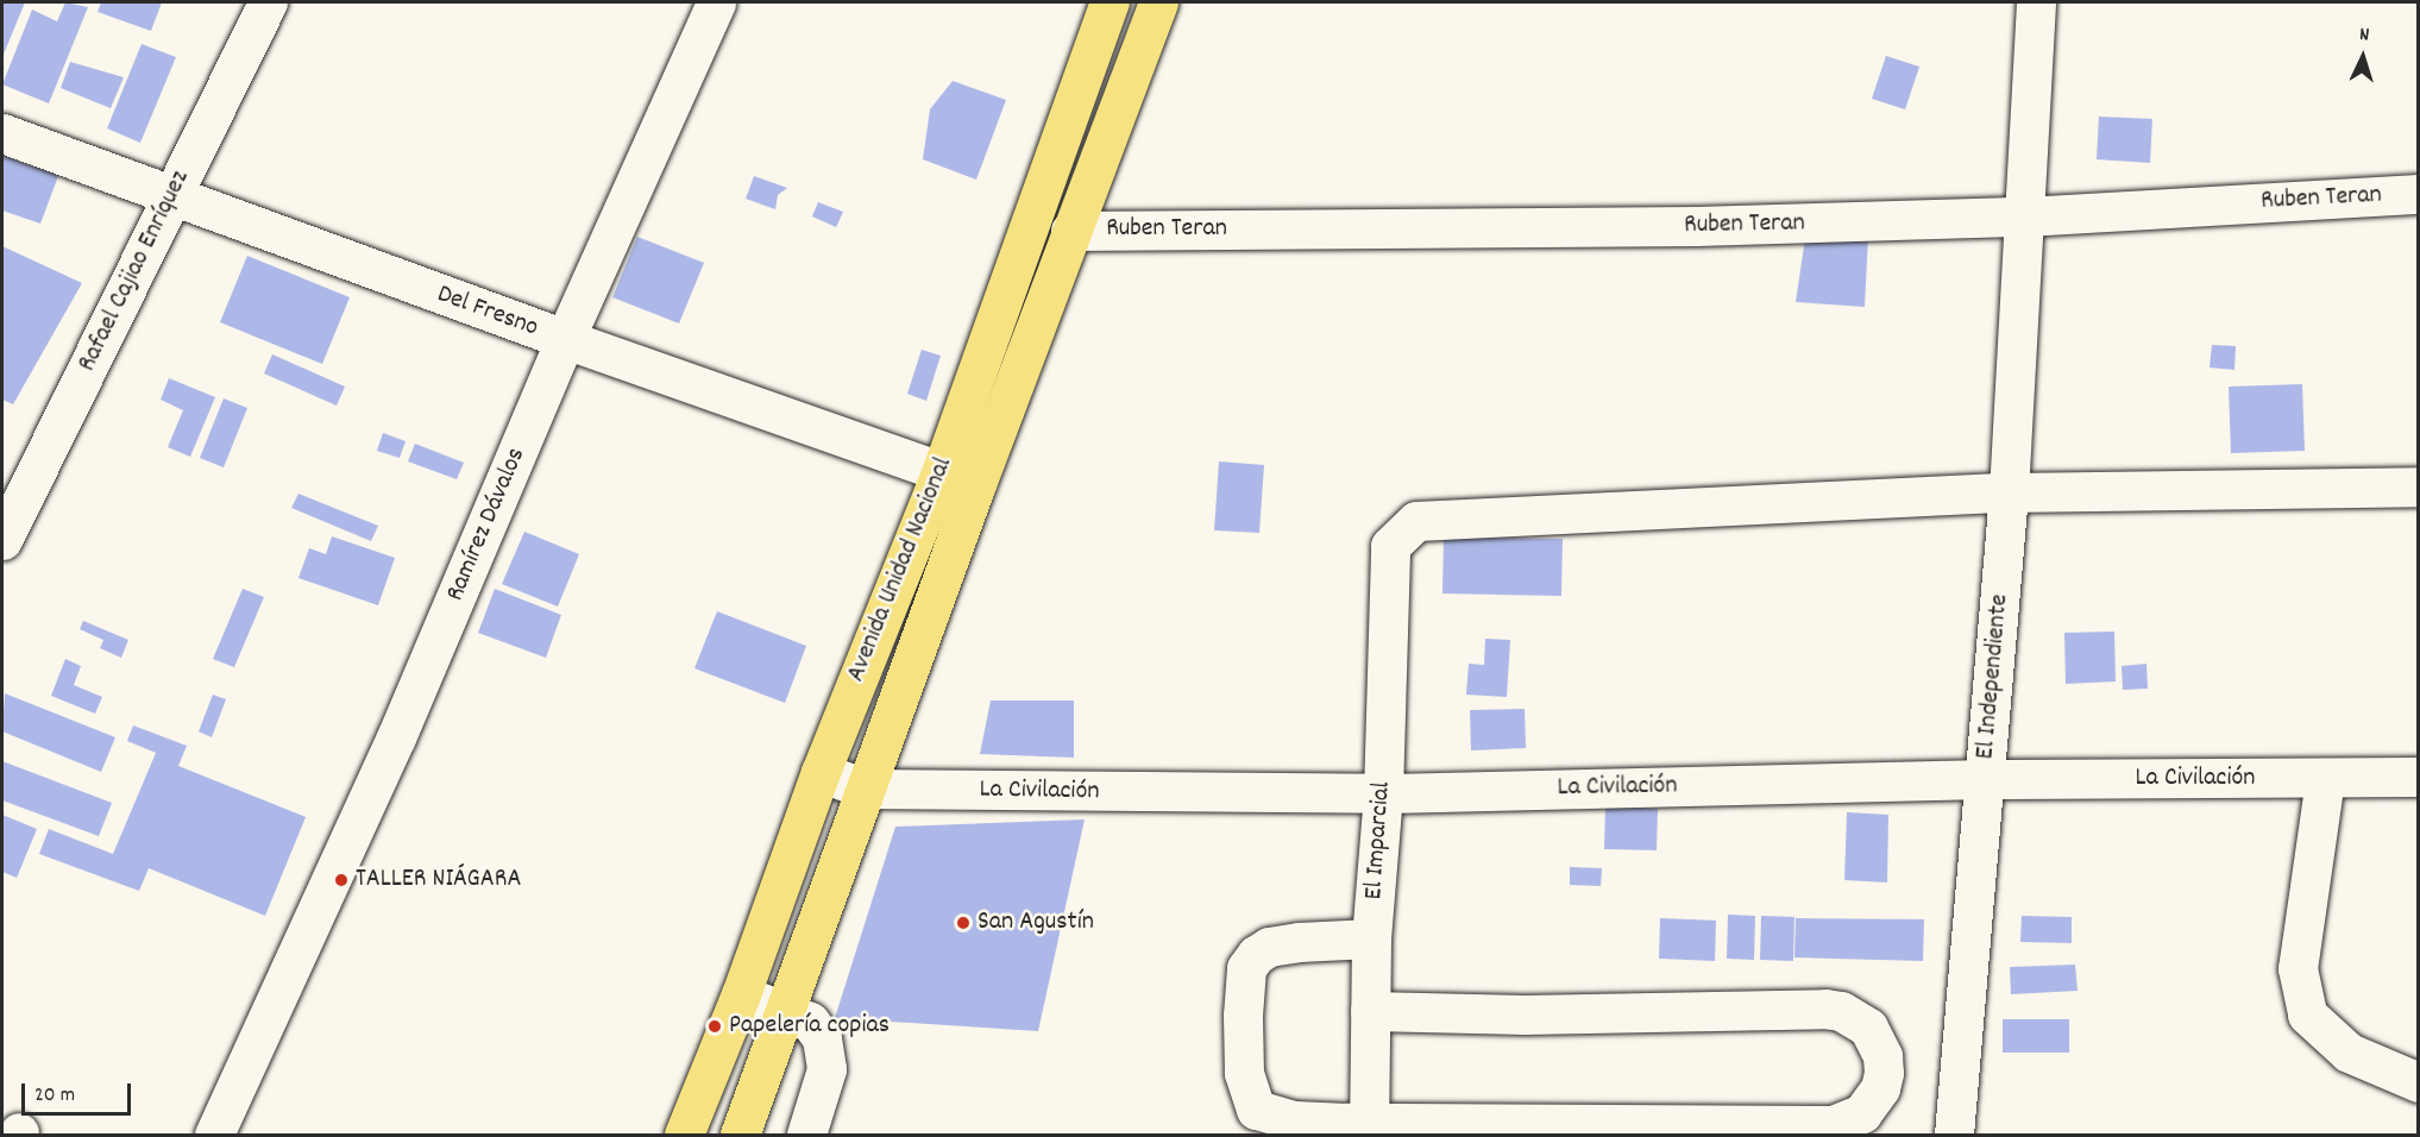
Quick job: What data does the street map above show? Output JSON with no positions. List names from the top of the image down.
{
  "streets": {
    "main road": ["Avenida Unidad Nacional"],
    "street": [
      "Ruben Teran",
      "Rafael Cajiao Enríquez",
      "Del Fresno",
      "Ramírez Dávalos",
      "El Independiente",
      "La Civilación",
      "El Imparcial"
    ]
  },
  "crossings": [
    ["Ruben Teran", "Avenida Unidad Nacional"],
    ["Ruben Teran", "El Independiente"],
    ["Rafael Cajiao Enríquez", "Del Fresno"],
    ["Del Fresno", "Ramírez Dávalos"],
    ["Del Fresno", "Avenida Unidad Nacional"],
    ["Avenida Unidad Nacional", "La Civilación"],
    ["El Independiente", "La Civilación"],
    ["El Independiente", "El Imparcial"],
    ["La Civilación", "El Imparcial"]
  ],
  "places": ["TALLER NIÁGARA", "San Agustín", "Papelería copias"],
  "scale_bar": "20 m",
  "north": "top"
}
